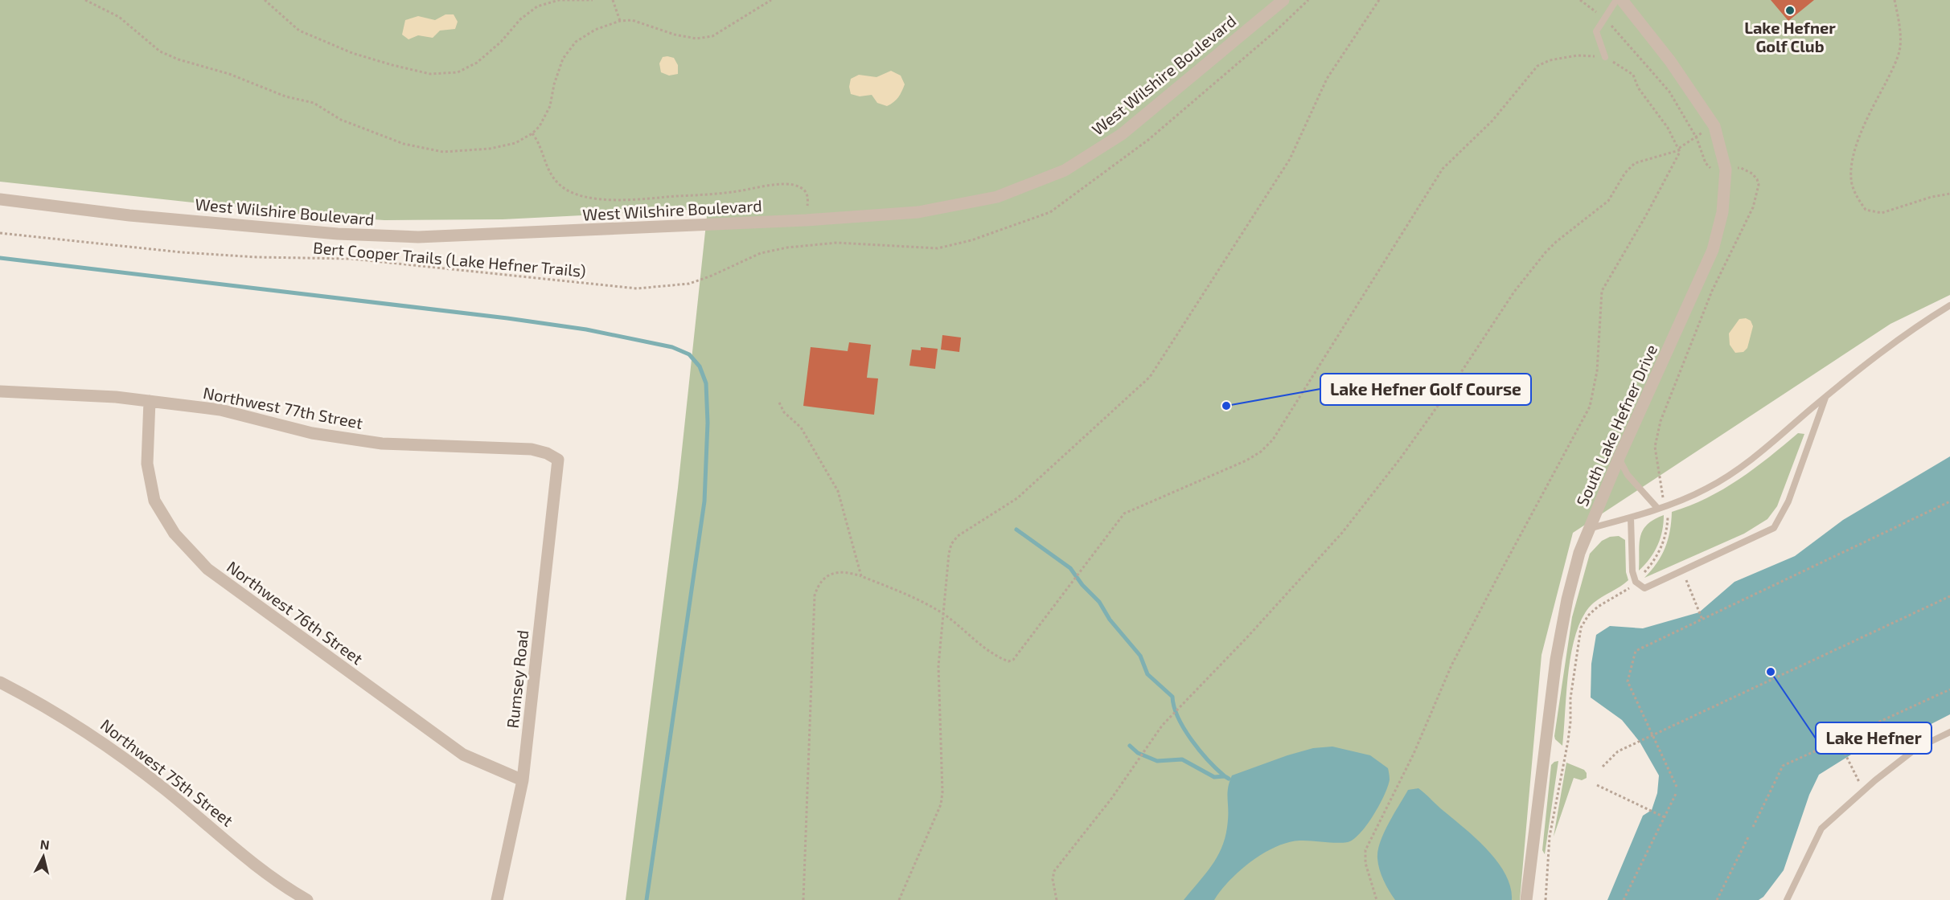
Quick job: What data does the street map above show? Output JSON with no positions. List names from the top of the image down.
{
  "streets": {
    "street": [
      "West Wilshire Boulevard",
      "Northwest 77th Street",
      "South Lake Hefner Drive",
      "Northwest 76th Street",
      "Rumsey Road",
      "Northwest 75th Street"
    ],
    "path": ["Bert Cooper Trails (Lake Hefner Trails)"]
  },
  "crossings": [
    ["Northwest 77th Street", "Northwest 76th Street"],
    ["Northwest 77th Street", "Rumsey Road"],
    ["Northwest 76th Street", "Rumsey Road"]
  ],
  "places": ["Lake Hefner Golf Club", "Lake Hefner Golf Course", "Lake Hefner"],
  "north": "top"
}
